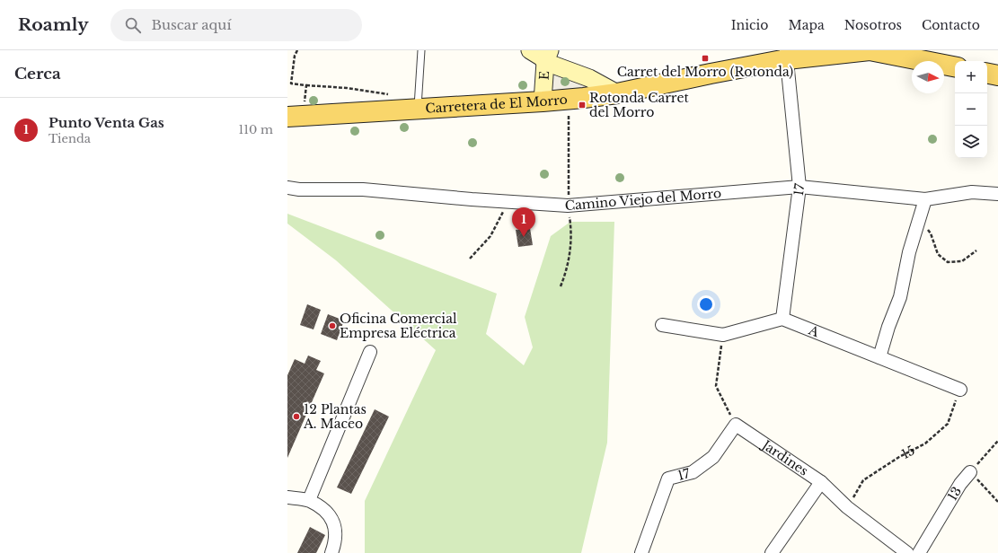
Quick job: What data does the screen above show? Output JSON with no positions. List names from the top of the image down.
{
  "streets": {
    "main road": ["Carretera de El Morro"],
    "street": [
      "E",
      "17",
      "Camino Viejo del Morro",
      "A",
      "Jardines",
      "13"
    ],
    "path": ["15"]
  },
  "crossings": [
    ["E", "Carretera de El Morro"],
    ["Carretera de El Morro", "17"],
    ["17", "Camino Viejo del Morro"],
    ["17", "A"],
    ["17", "Jardines"],
    ["A", "15"],
    ["15", "Jardines"]
  ],
  "places": {
    "transit": ["Carret del Morro (Rotonda)", "Rotonda Carret del Morro"],
    "other": ["Oficina Comercial Empresa Eléctrica", "12 Plantas A. Maceo"]
  },
  "north": "right",
  "page": {
    "header": "Roamly",
    "search": "Buscar aquí",
    "nav": [
      "Inicio",
      "Mapa",
      "Nosotros",
      "Contacto"
    ],
    "heading": "Cerca",
    "map_buttons": ["+", "−"],
    "list": [
      {
        "mark": "1",
        "name": "Punto Venta Gas",
        "note": "Tienda",
        "value": "110 m"
      }
    ],
    "pins": "1"
  }
}
